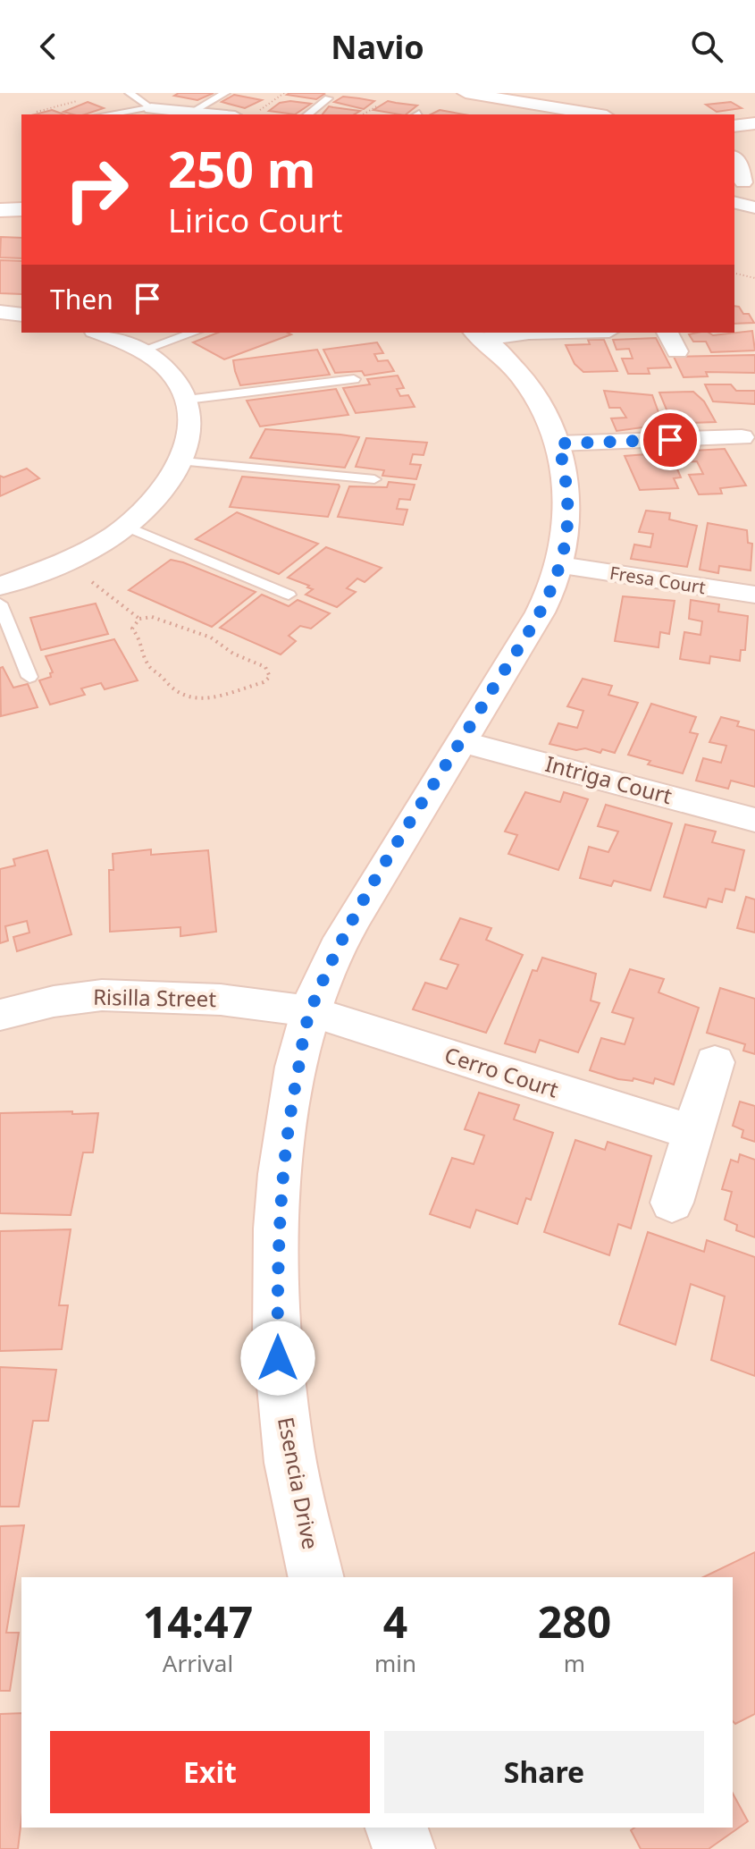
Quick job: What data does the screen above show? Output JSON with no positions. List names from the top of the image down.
{
  "streets": {
    "street": [
      "Fresa Court",
      "Intriga Court",
      "Risilla Street",
      "Cerro Court",
      "Esencia Drive"
    ]
  },
  "crossings": [
    ["Fresa Court", "Esencia Drive"],
    ["Intriga Court", "Esencia Drive"],
    ["Risilla Street", "Cerro Court"],
    ["Risilla Street", "Esencia Drive"],
    ["Cerro Court", "Esencia Drive"]
  ],
  "page": {
    "header": "Navio",
    "turn": ["250 m", "Lirico Court"],
    "then": "Then",
    "eta": [
      "14:47",
      "Arrival",
      "4",
      "min",
      "280",
      "m"
    ],
    "buttons": ["Exit", "Share"]
  }
}
